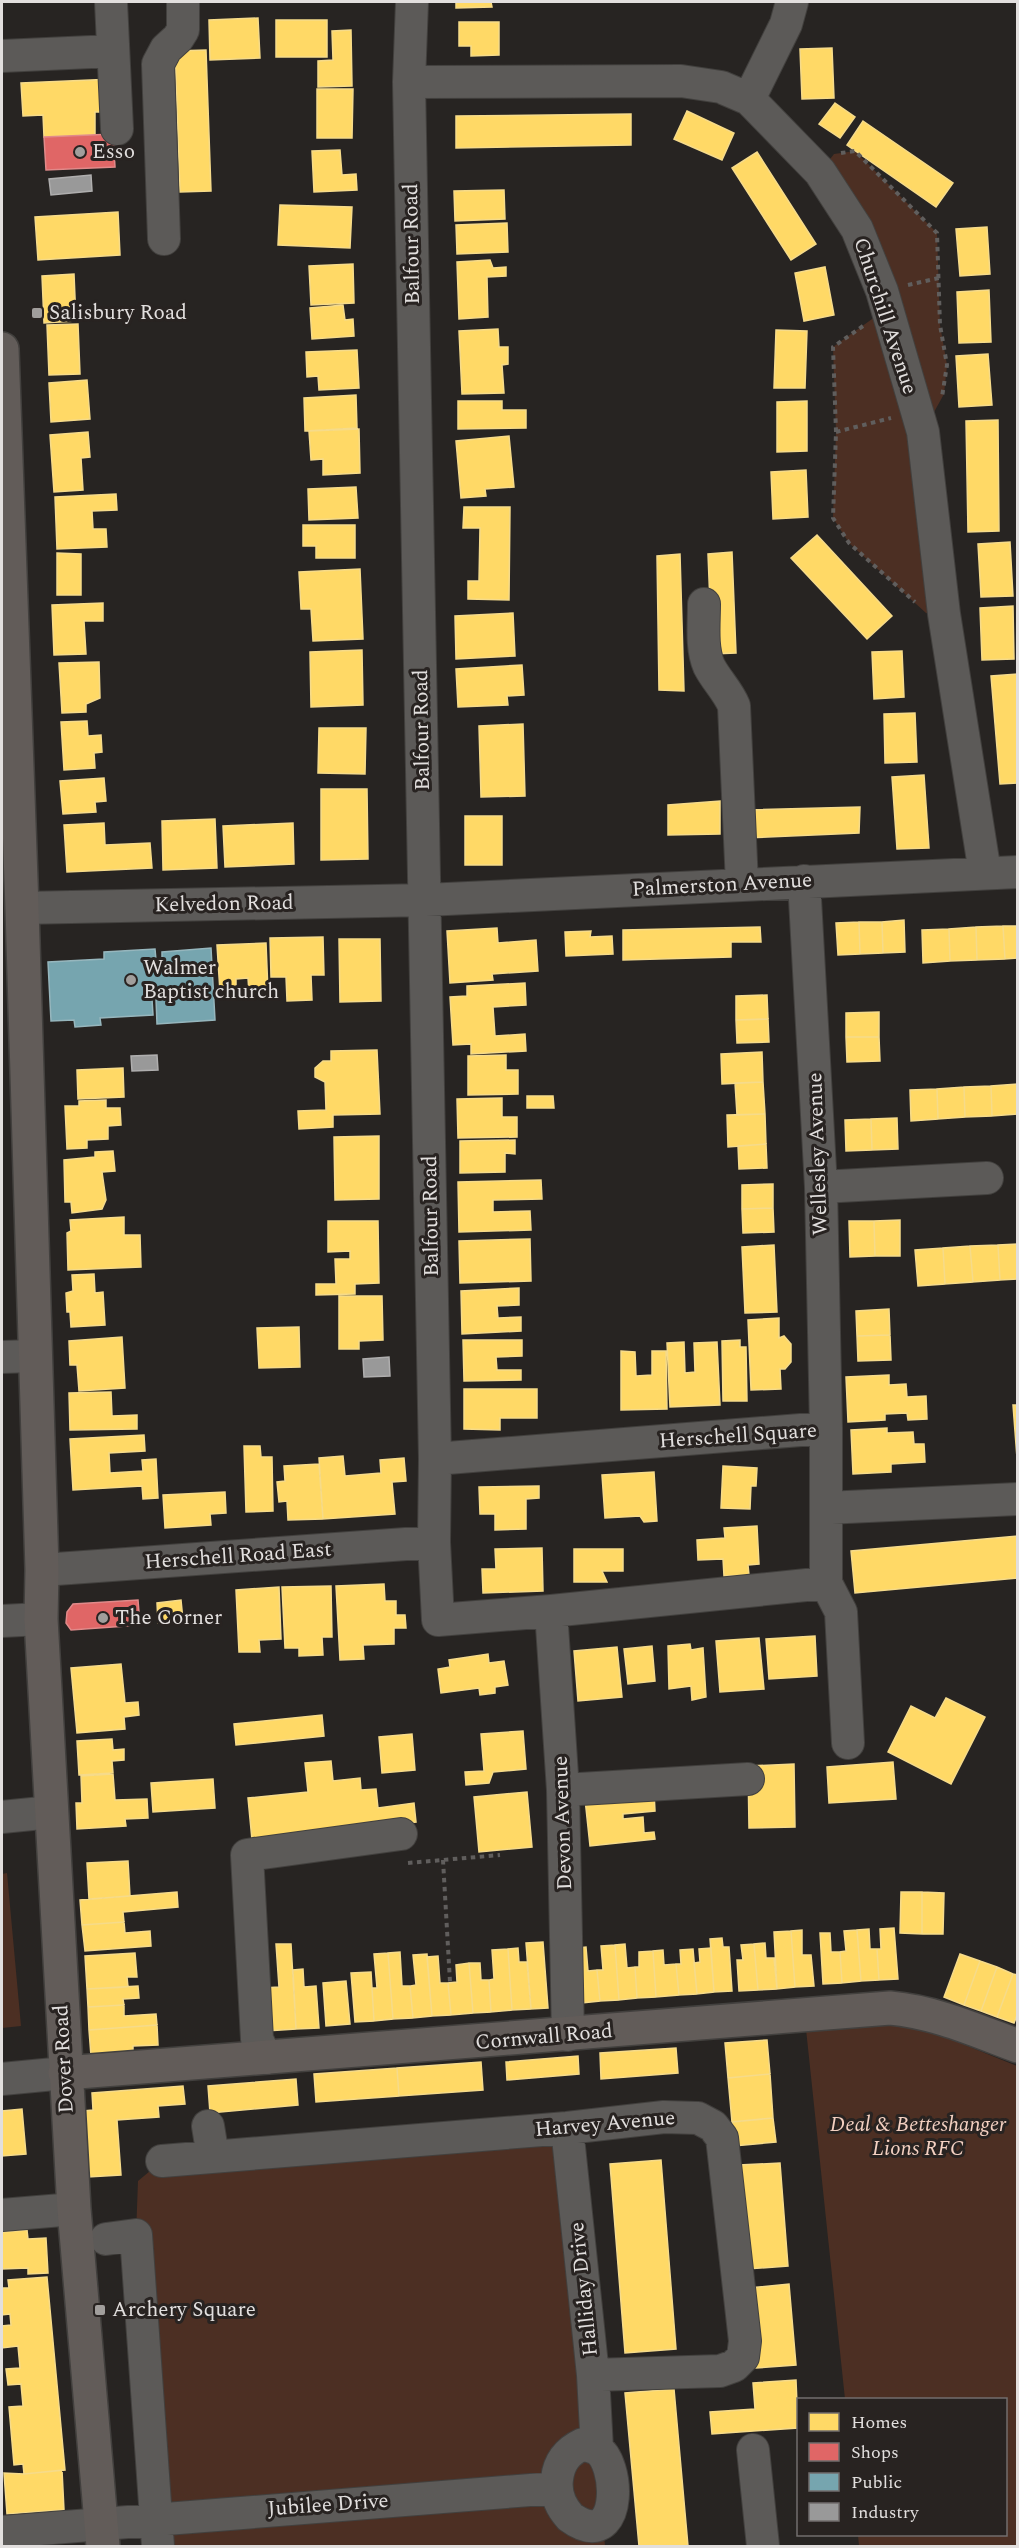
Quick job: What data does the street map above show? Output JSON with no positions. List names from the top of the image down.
{
  "streets": {
    "main road": ["Cornwall Road", "Dover Road"],
    "street": [
      "Balfour Road",
      "Churchill Avenue",
      "Palmerston Avenue",
      "Kelvedon Road",
      "Wellesley Avenue",
      "Herschell Square",
      "Herschell Road East",
      "Devon Avenue",
      "Harvey Avenue",
      "Halliday Drive",
      "Jubilee Drive"
    ]
  },
  "crossings": [
    ["Balfour Road", "Churchill Avenue"],
    ["Balfour Road", "Palmerston Avenue"],
    ["Balfour Road", "Kelvedon Road"],
    ["Balfour Road", "Herschell Square"],
    ["Churchill Avenue", "Palmerston Avenue"],
    ["Palmerston Avenue", "Kelvedon Road"],
    ["Palmerston Avenue", "Wellesley Avenue"],
    ["Kelvedon Road", "Dover Road"],
    ["Wellesley Avenue", "Herschell Square"],
    ["Herschell Road East", "Dover Road"],
    ["Devon Avenue", "Cornwall Road"],
    ["Cornwall Road", "Dover Road"],
    ["Dover Road", "Jubilee Drive"],
    ["Harvey Avenue", "Halliday Drive"],
    ["Halliday Drive", "Jubilee Drive"]
  ],
  "parks": ["Deal & Betteshanger Lions RFC"],
  "places": {
    "other": ["Esso", "Walmer Baptist church", "The Corner"],
    "transit": ["Salisbury Road", "Archery Square"]
  },
  "legend": [
    "Homes",
    "Shops",
    "Public",
    "Industry"
  ]
}
